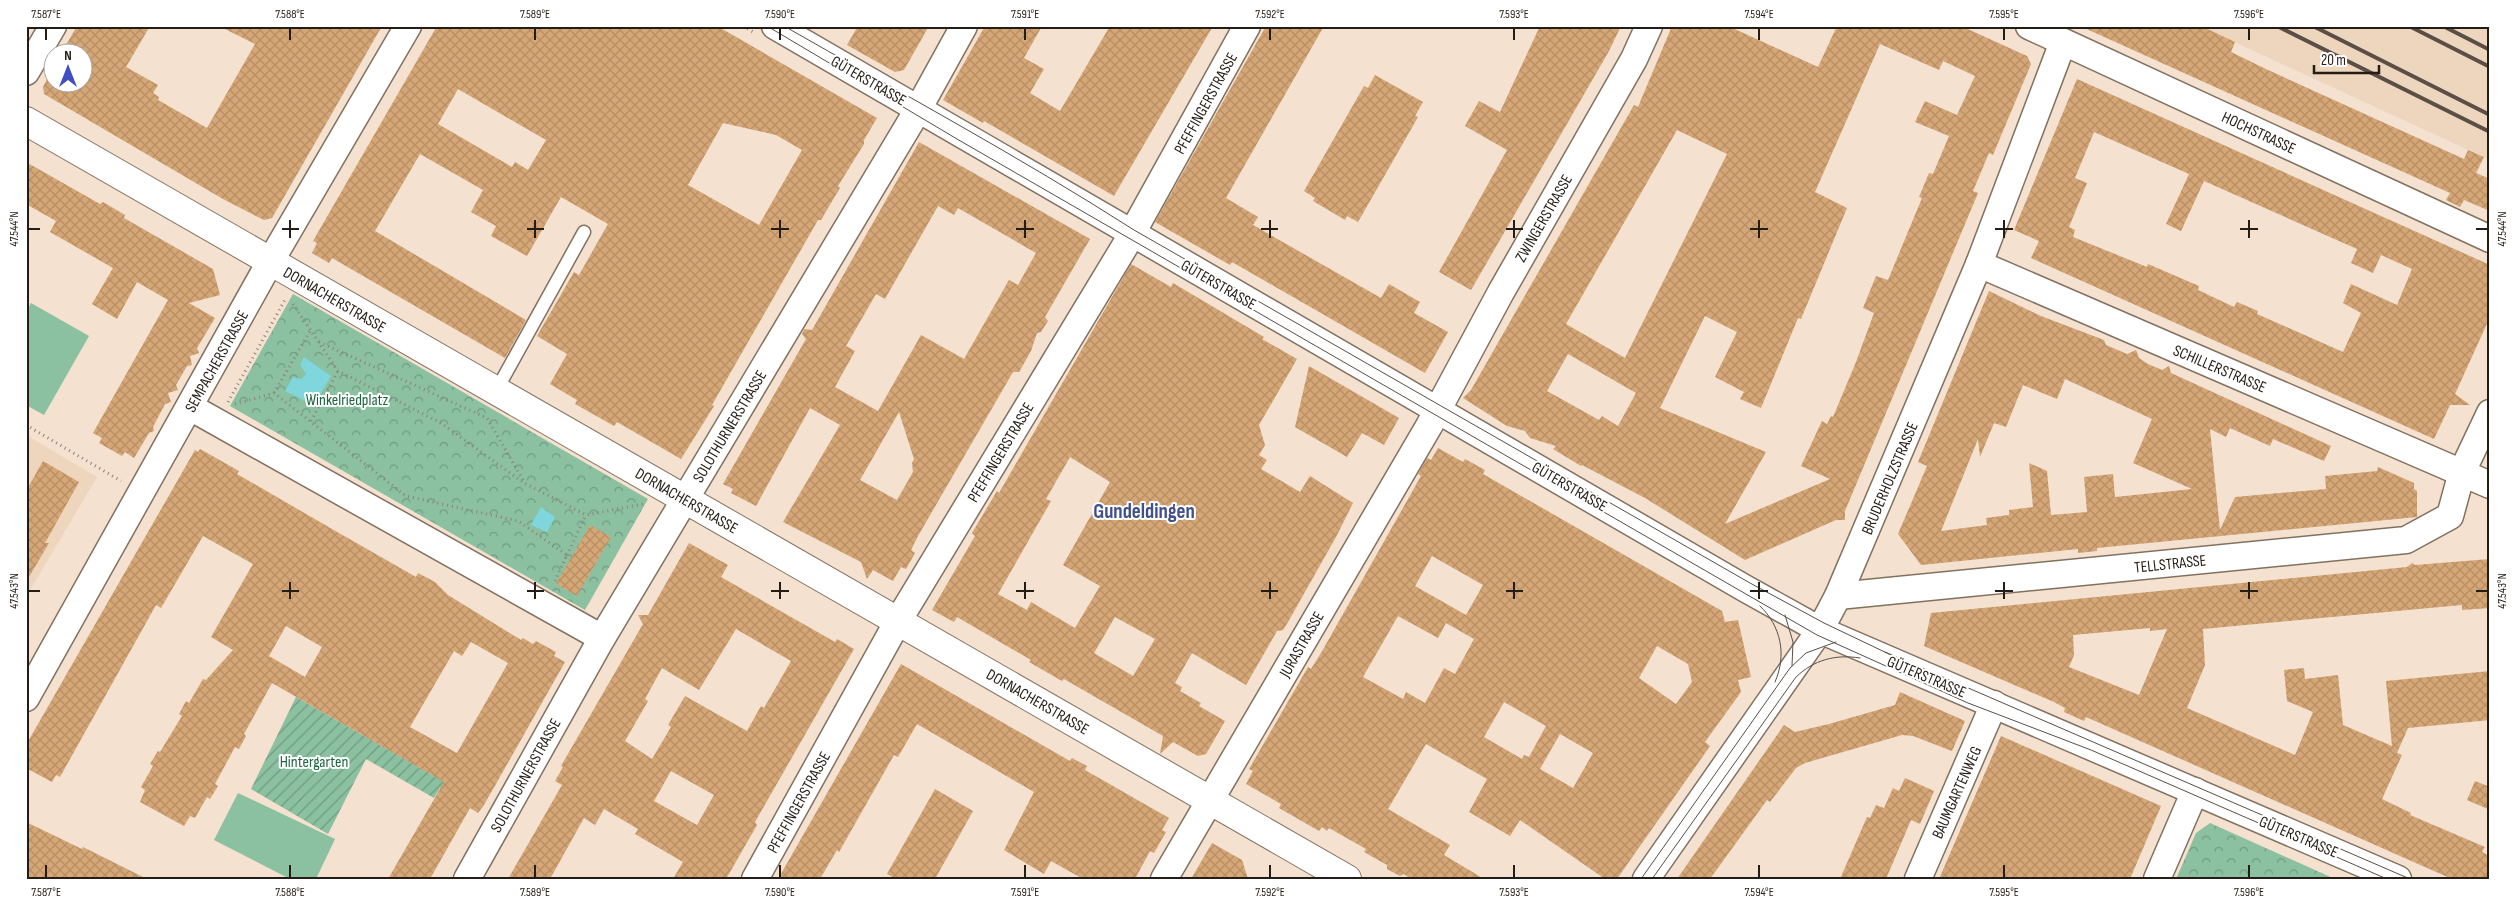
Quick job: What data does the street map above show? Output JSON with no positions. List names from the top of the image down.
{
  "streets": {
    "main road": ["DORNACHERSTRASSE"],
    "street": [
      "GÜTERSTRASSE",
      "PFEFFINGERSTRASSE",
      "HOCHSTRASSE",
      "ZWINGERSTRASSE",
      "SEMPACHERSTRASSE",
      "SCHILLERSTRASSE",
      "SOLOTHURNERSTRASSE",
      "BRUDERHOLZSTRASSE",
      "TELLSTRASSE",
      "JURASTRASSE",
      "BAUMGARTENWEG"
    ]
  },
  "crossings": [
    ["GÜTERSTRASSE", "PFEFFINGERSTRASSE"],
    ["GÜTERSTRASSE", "ZWINGERSTRASSE"],
    ["GÜTERSTRASSE", "SOLOTHURNERSTRASSE"],
    ["GÜTERSTRASSE", "BRUDERHOLZSTRASSE"],
    ["GÜTERSTRASSE", "JURASTRASSE"],
    ["GÜTERSTRASSE", "BAUMGARTENWEG"],
    ["PFEFFINGERSTRASSE", "DORNACHERSTRASSE"],
    ["HOCHSTRASSE", "BRUDERHOLZSTRASSE"],
    ["ZWINGERSTRASSE", "JURASTRASSE"],
    ["DORNACHERSTRASSE", "SEMPACHERSTRASSE"],
    ["DORNACHERSTRASSE", "SOLOTHURNERSTRASSE"],
    ["DORNACHERSTRASSE", "JURASTRASSE"],
    ["SCHILLERSTRASSE", "BRUDERHOLZSTRASSE"],
    ["SCHILLERSTRASSE", "TELLSTRASSE"],
    ["BRUDERHOLZSTRASSE", "TELLSTRASSE"]
  ],
  "districts": ["Gundeldingen"],
  "parks": ["Winkelriedplatz", "Hintergarten"],
  "scale_bar": "20 m",
  "north": "top",
  "coordinates": [
    "7.587°E",
    "7.588°E",
    "7.589°E",
    "7.590°E",
    "7.591°E",
    "7.592°E",
    "7.593°E",
    "7.594°E",
    "7.595°E",
    "7.596°E",
    "47.544°N",
    "47.543°N"
  ]
}
